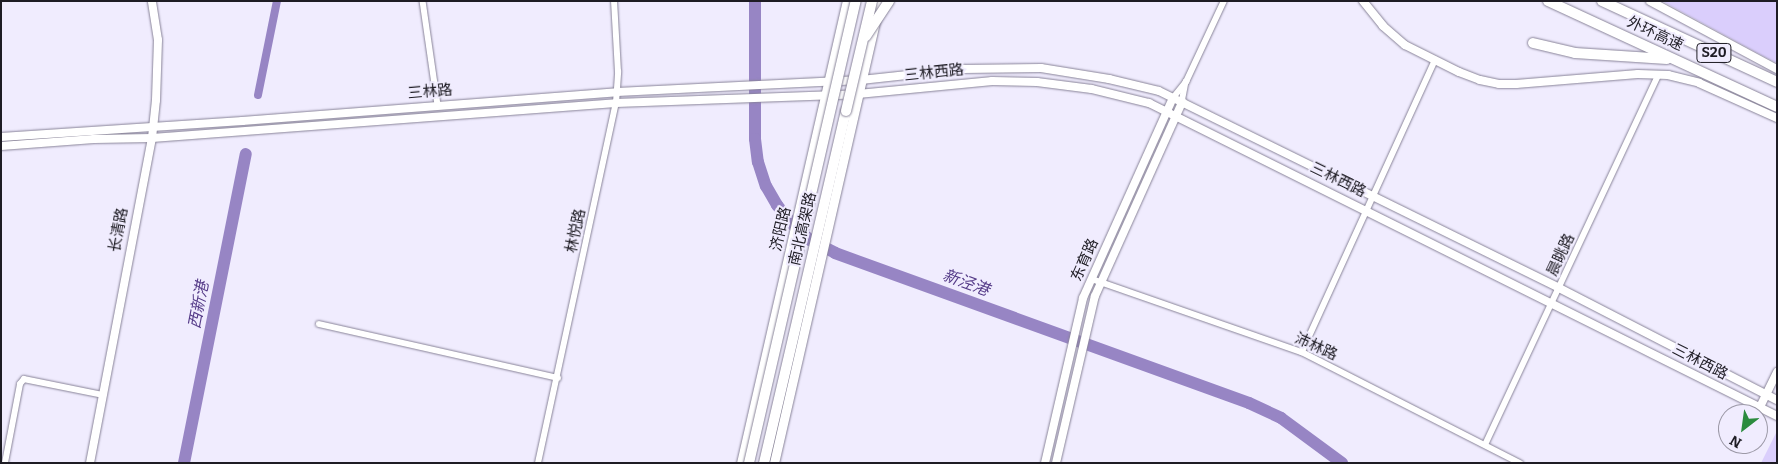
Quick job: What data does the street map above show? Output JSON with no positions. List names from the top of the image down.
{
  "streets": {
    "highway": ["外环高速", "S20", "南北高架路"],
    "main road": ["济阳路"],
    "street": [
      "三林西路",
      "三林路",
      "长清路",
      "林悦路",
      "晨眺路",
      "东育路",
      "沛林路"
    ]
  },
  "crossings": [
    ["三林西路", "三林路"],
    ["三林西路", "晨眺路"],
    ["三林西路", "东育路"],
    ["三林路", "济阳路"],
    ["三林路", "长清路"],
    ["三林路", "林悦路"],
    ["晨眺路", "沛林路"],
    ["东育路", "沛林路"]
  ],
  "water": ["新泾港", "西新港"],
  "north": "bottom left"
}
